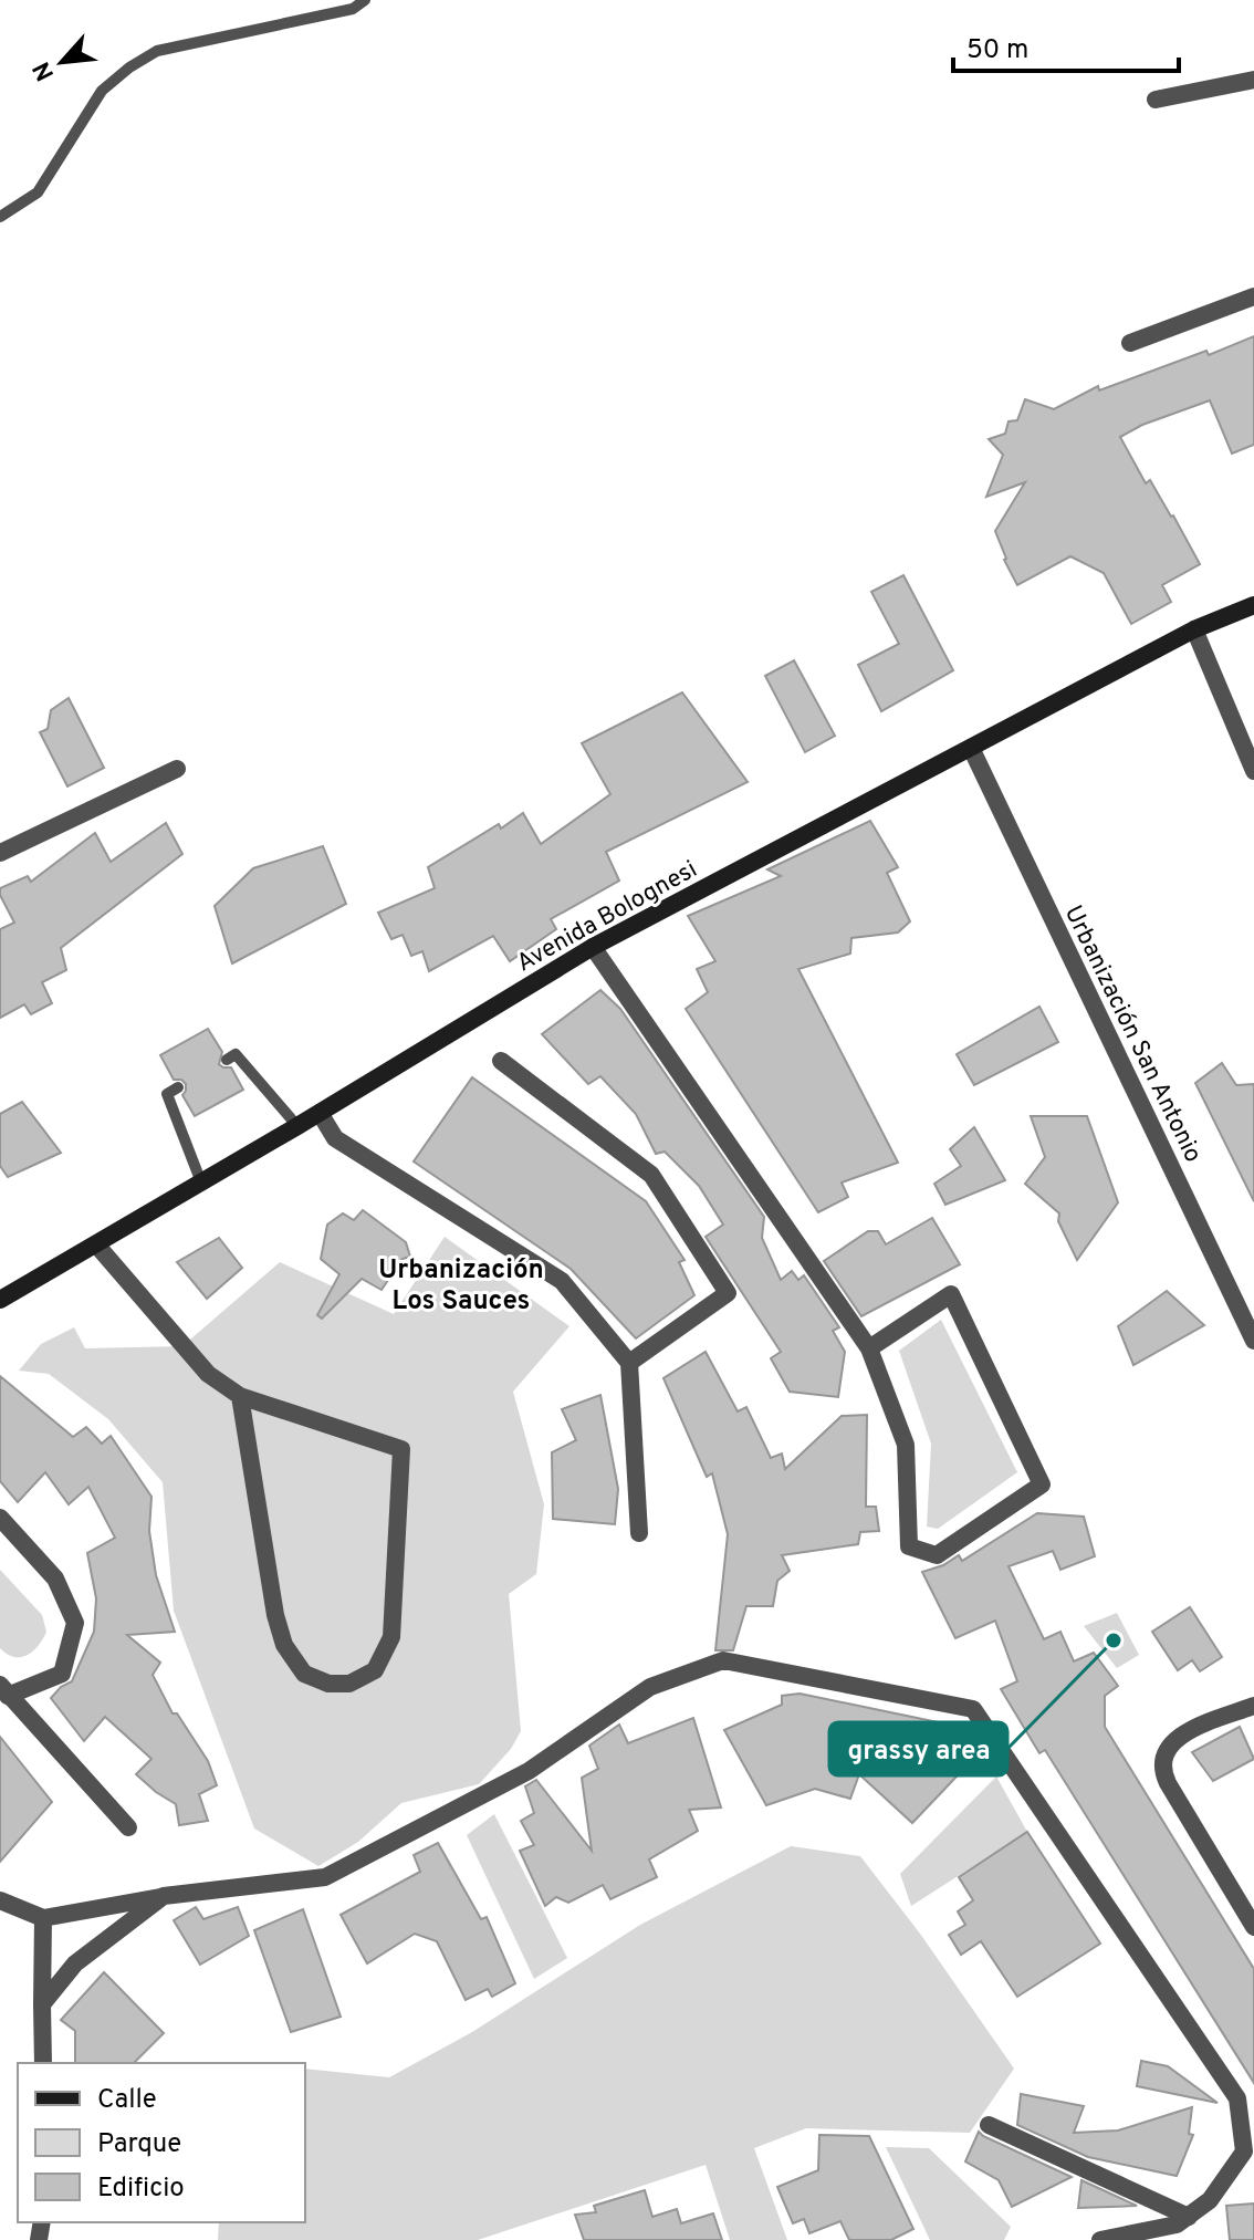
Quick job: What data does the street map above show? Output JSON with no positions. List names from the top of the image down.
{
  "streets": {
    "main road": ["Avenida Bolognesi"],
    "street": ["Urbanización San Antonio"]
  },
  "crossings": [
    ["Avenida Bolognesi", "Urbanización San Antonio"]
  ],
  "districts": ["Urbanización Los Sauces"],
  "places": ["grassy area"],
  "legend": ["Calle", "Parque", "Edificio"],
  "scale_bar": "50 m",
  "north": "bottom left"
}
